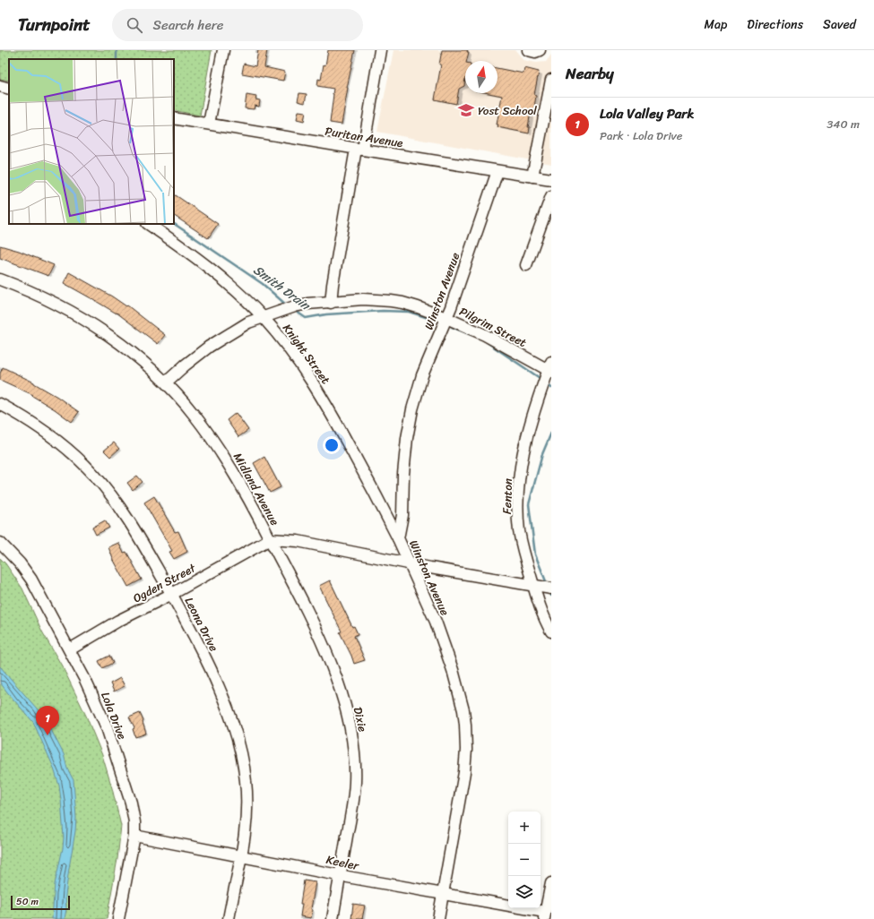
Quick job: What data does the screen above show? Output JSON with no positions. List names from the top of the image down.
{
  "streets": {
    "street": [
      "Puritan Avenue",
      "Winston Avenue",
      "Pilgrim Street",
      "Knight Street",
      "Midland Avenue",
      "Fenton",
      "Ogden Street",
      "Leona Drive",
      "Lola Drive",
      "Dixie",
      "Keeler"
    ]
  },
  "crossings": [
    ["Puritan Avenue", "Winston Avenue"],
    ["Winston Avenue", "Pilgrim Street"],
    ["Winston Avenue", "Knight Street"],
    ["Winston Avenue", "Midland Avenue"],
    ["Winston Avenue", "Keeler"],
    ["Pilgrim Street", "Knight Street"],
    ["Pilgrim Street", "Midland Avenue"],
    ["Pilgrim Street", "Fenton"],
    ["Midland Avenue", "Fenton"],
    ["Midland Avenue", "Ogden Street"],
    ["Midland Avenue", "Dixie"],
    ["Ogden Street", "Leona Drive"],
    ["Ogden Street", "Lola Drive"],
    ["Ogden Street", "Dixie"],
    ["Leona Drive", "Keeler"],
    ["Lola Drive", "Keeler"],
    ["Dixie", "Keeler"]
  ],
  "water": ["Smith Drain"],
  "places": {
    "school or university": ["Yost School"]
  },
  "scale_bar": "50 m",
  "north": "top",
  "page": {
    "header": "Turnpoint",
    "search": "Search here",
    "nav": ["Map", "Directions", "Saved"],
    "heading": "Nearby",
    "list": [
      {
        "mark": "1",
        "name": "Lola Valley Park",
        "note": "Park · Lola Drive",
        "value": "340 m"
      }
    ],
    "pins": "1",
    "map_buttons": ["+", "−"],
    "scale": "50 m"
  }
}
